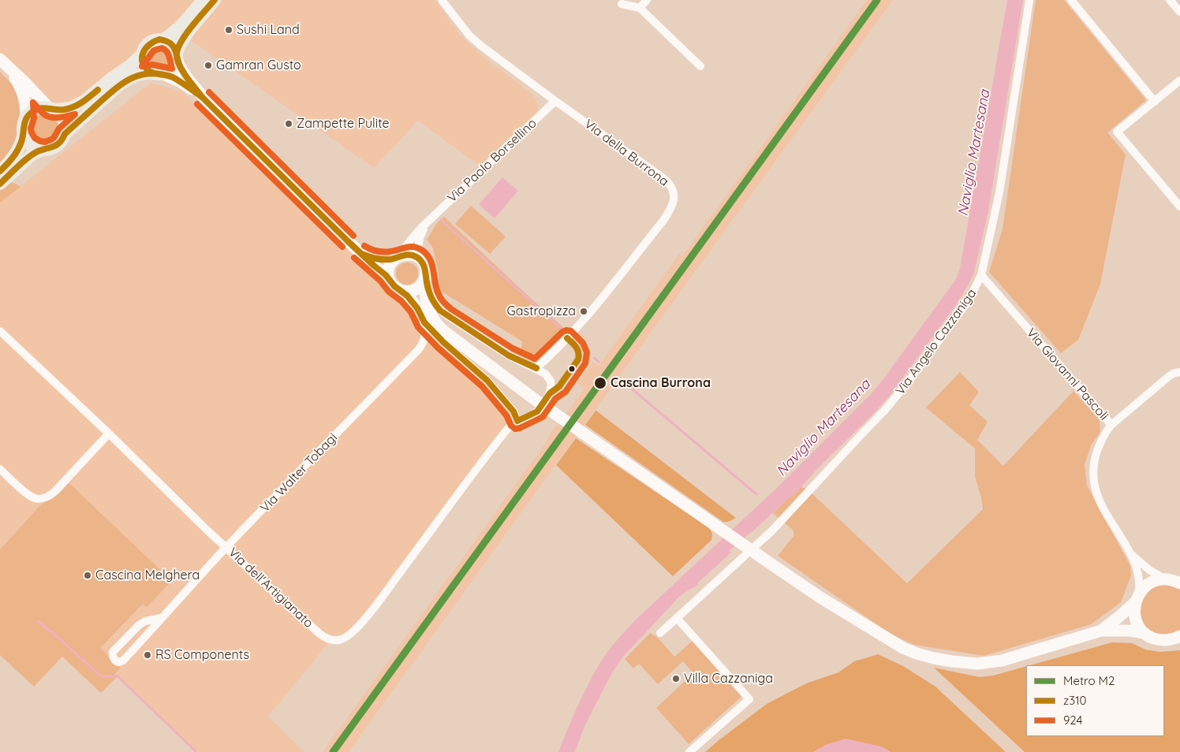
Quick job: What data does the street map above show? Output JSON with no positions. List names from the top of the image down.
{
  "streets": {
    "street": [
      "Via della Burrona",
      "Via Paolo Borsellino",
      "Via Angelo Cazzaniga",
      "Via Giovanni Pascoli",
      "Via Walter Tobagi",
      "Via dell'Artigianato"
    ]
  },
  "crossings": [
    ["Via della Burrona", "Via Paolo Borsellino"],
    ["Via della Burrona", "Via dell'Artigianato"],
    ["Via Angelo Cazzaniga", "Via Giovanni Pascoli"],
    ["Via Walter Tobagi", "Via dell'Artigianato"]
  ],
  "water": ["Naviglio Martesana"],
  "places": [
    "Sushi Land",
    "Gamran Gusto",
    "Zampette Pulite",
    "Gastropizza",
    "Cascina Burrona",
    "Cascina Melghera",
    "RS Components",
    "Villa Cazzaniga"
  ],
  "lines": ["metro line M2", "transit line z310", "transit line 924"],
  "legend": ["Metro M2", "z310", "924"]
}
